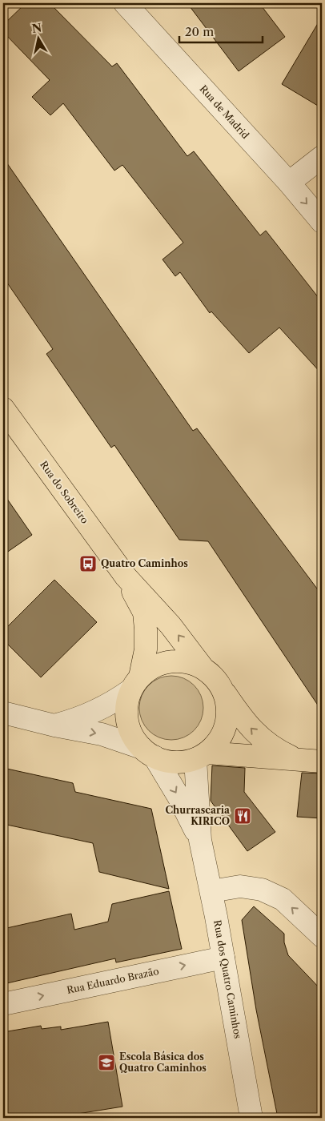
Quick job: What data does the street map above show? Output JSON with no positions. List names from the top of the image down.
{
  "streets": {
    "main road": ["Rua do Sobreiro"],
    "street": ["Rua de Madrid", "Rua dos Quatro Caminhos", "Rua Eduardo Brazão"]
  },
  "crossings": [
    ["Rua do Sobreiro", "Rua dos Quatro Caminhos"],
    ["Rua dos Quatro Caminhos", "Rua Eduardo Brazão"]
  ],
  "one_way": ["Rua Eduardo Brazão"],
  "places": {
    "bus stop": ["Quatro Caminhos"],
    "restaurant": ["Churrascaria KIRICO"],
    "school or university": ["Escola Básica dos Quatro Caminhos"]
  },
  "scale_bar": "20 m",
  "north": "top"
}
